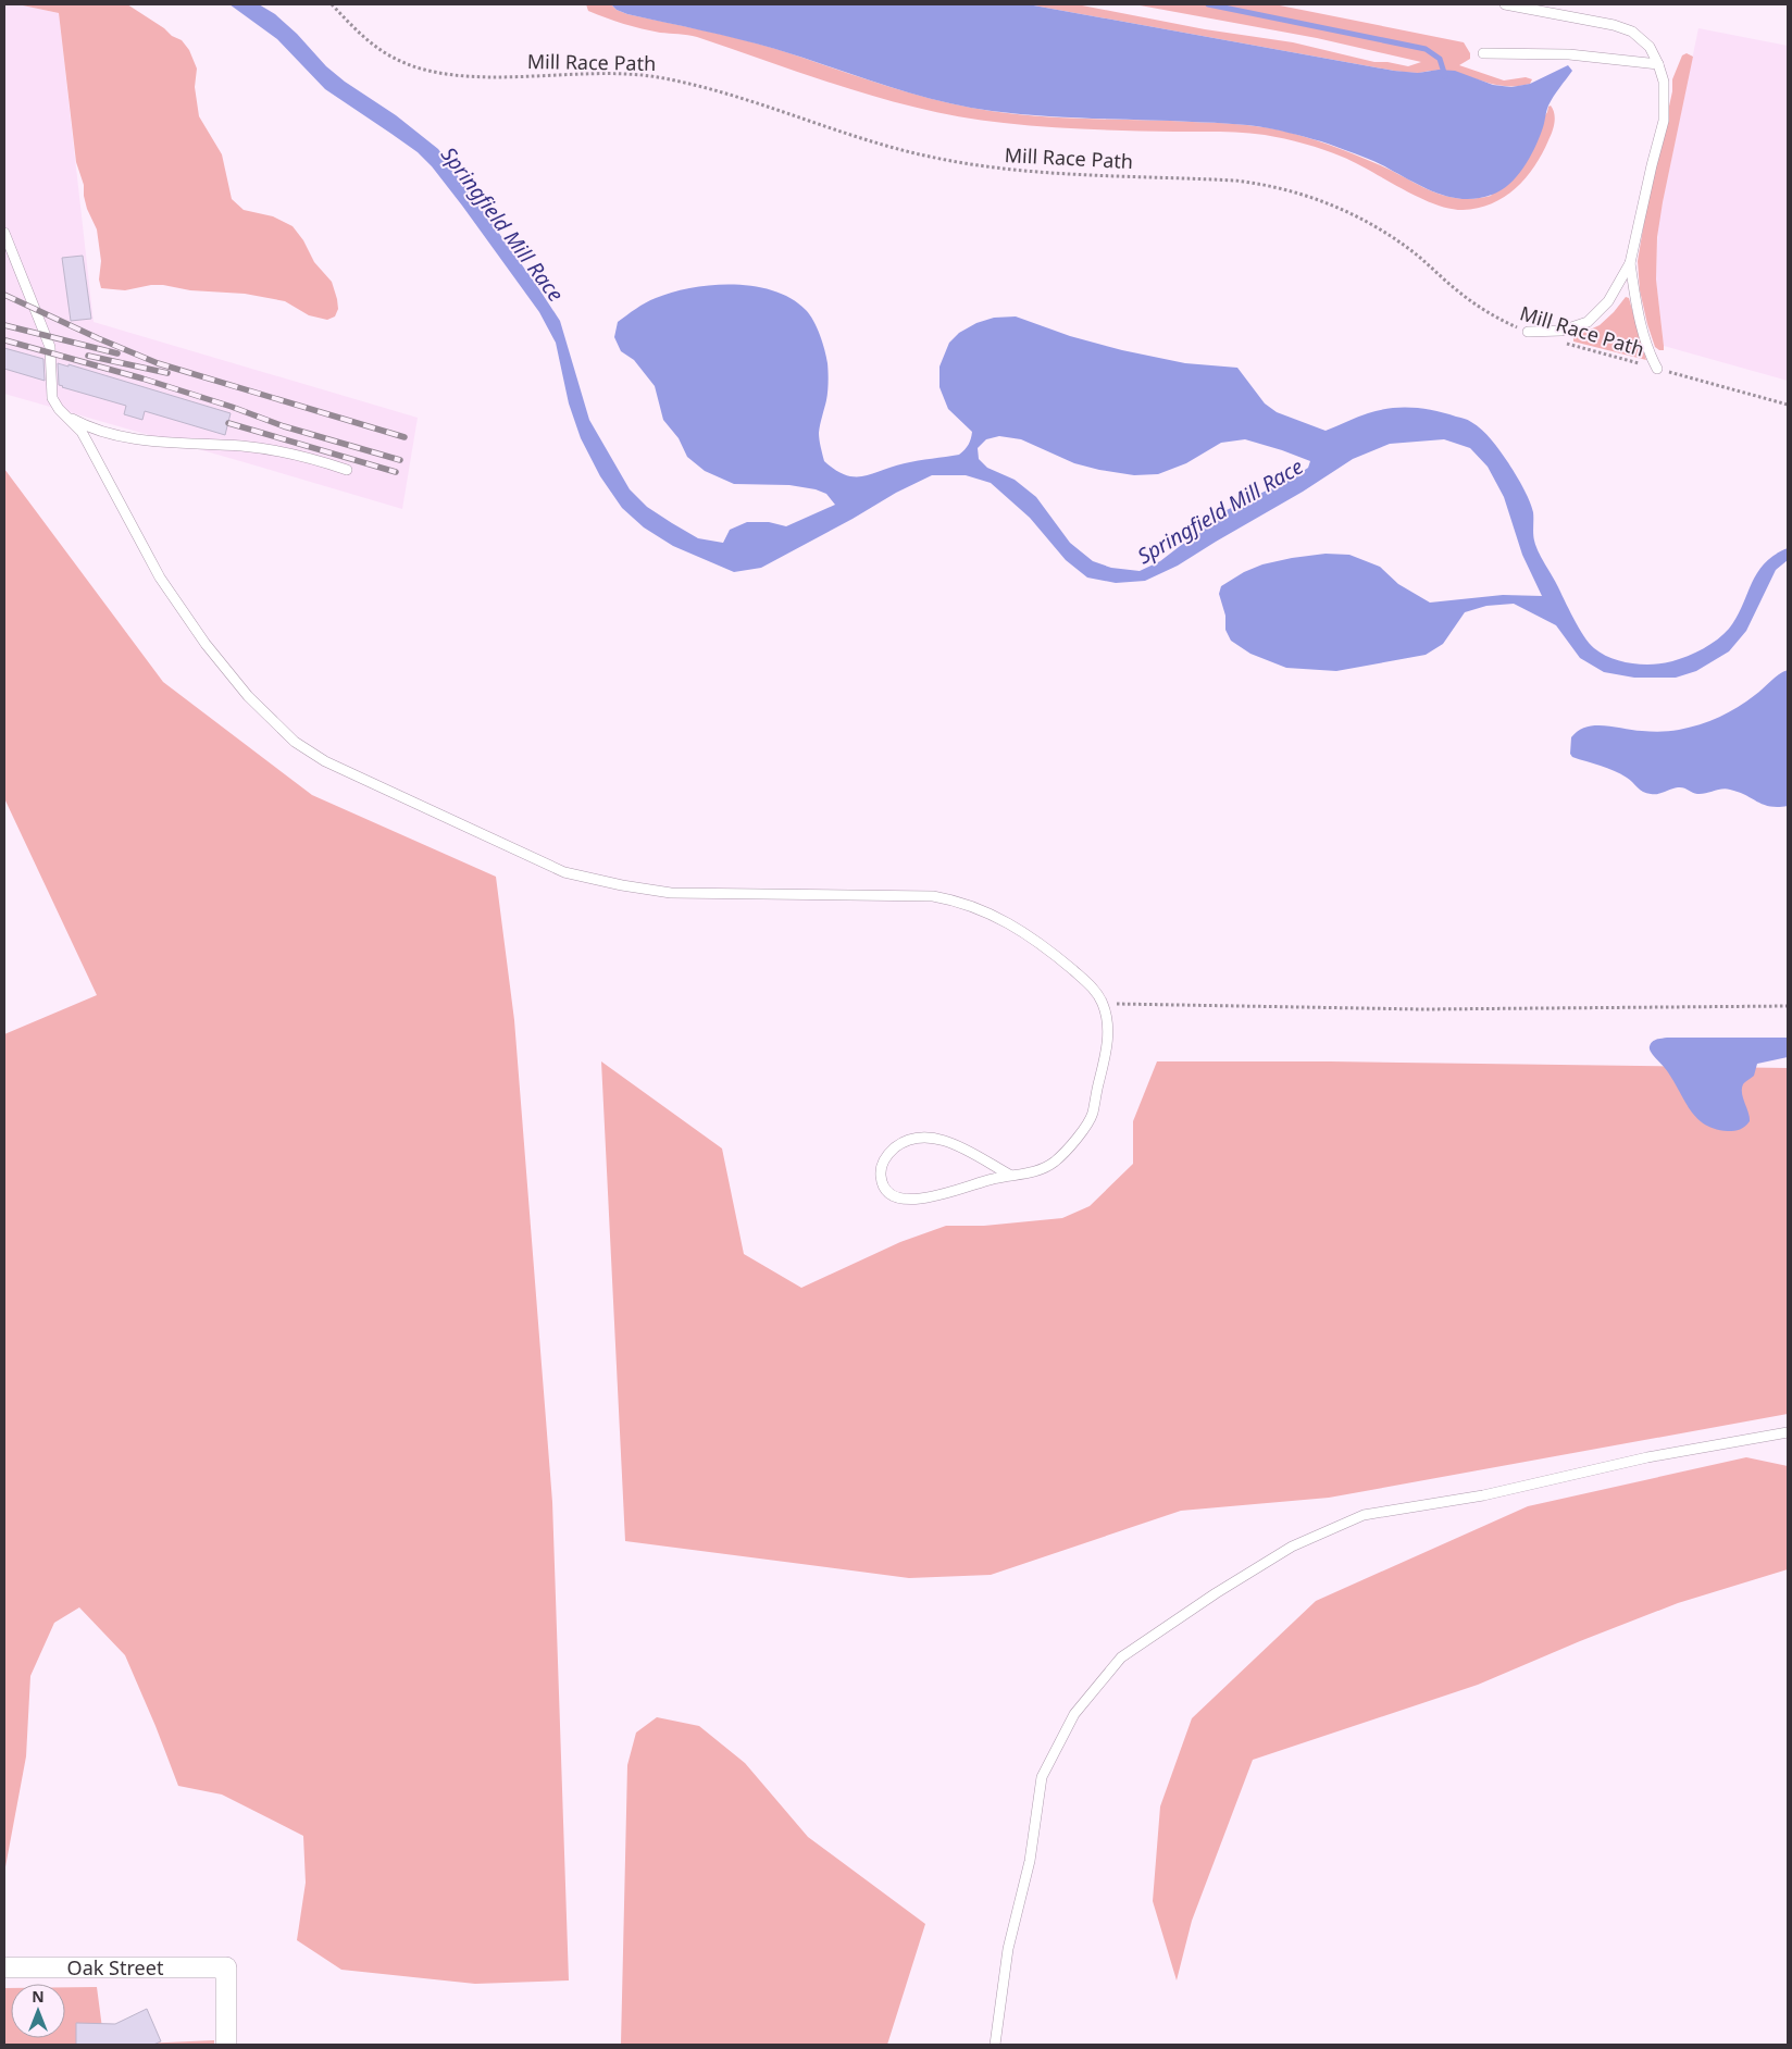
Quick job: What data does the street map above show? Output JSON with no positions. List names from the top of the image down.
{
  "streets": {
    "street": ["Oak Street"],
    "path": ["Mill Race Path"]
  },
  "water": ["Springfield Mill Race"],
  "north": "top"
}
